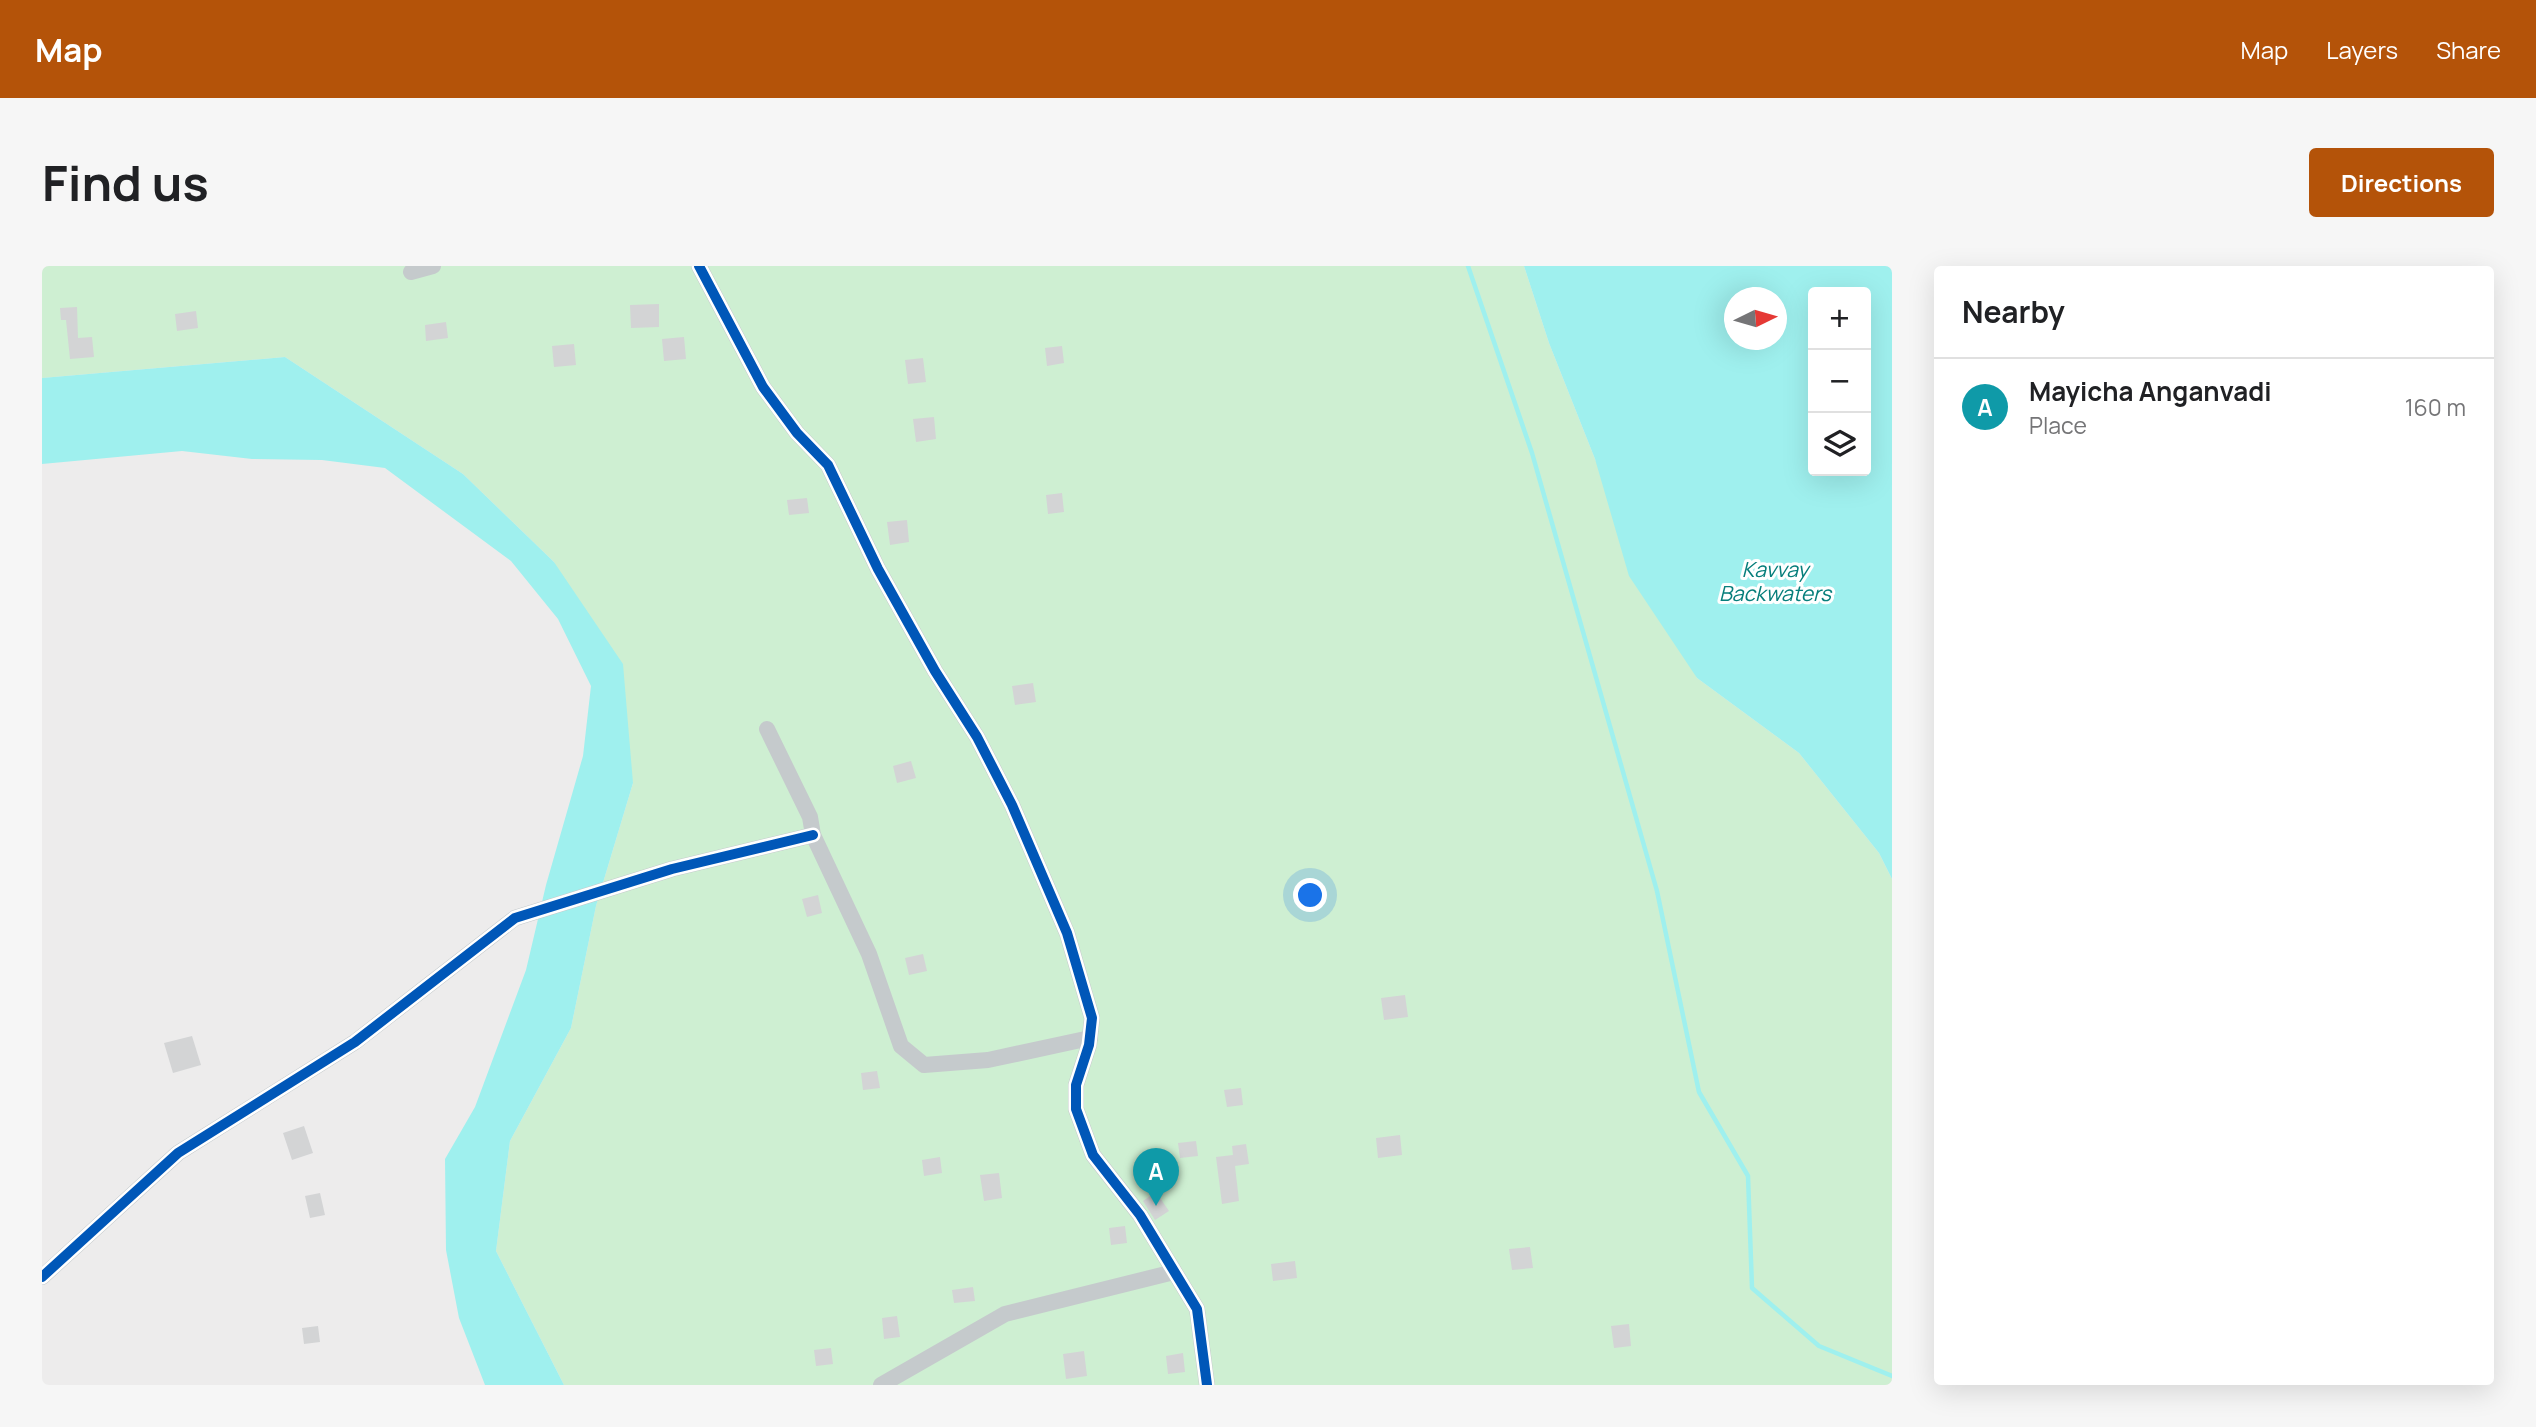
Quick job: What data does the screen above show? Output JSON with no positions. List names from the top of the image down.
{
  "water": ["Kavvay Backwaters"],
  "north": "right",
  "page": {
    "header": "Map",
    "nav": ["Map", "Layers", "Share"],
    "buttons": "Directions",
    "title": "Find us",
    "heading": "Nearby",
    "map_buttons": ["+", "−"],
    "list": [
      {
        "mark": "A",
        "name": "Mayicha Anganvadi",
        "note": "Place",
        "value": "160 m"
      }
    ],
    "pins": "A"
  }
}
